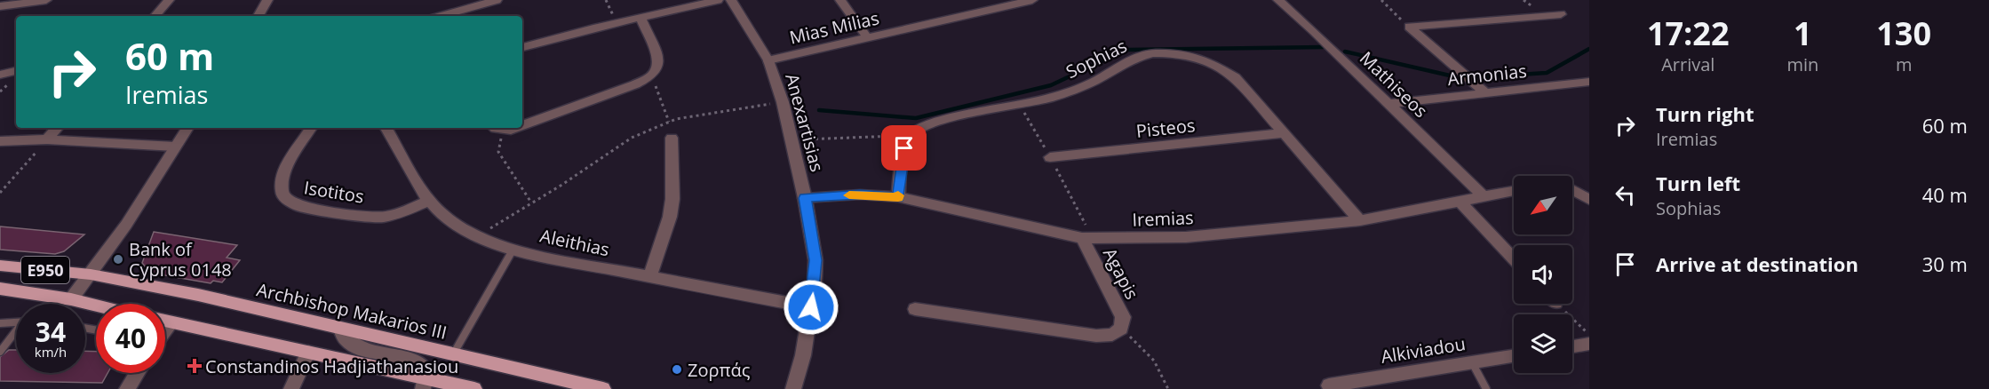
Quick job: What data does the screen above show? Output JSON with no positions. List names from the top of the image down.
{
  "streets": {
    "main road": ["E950", "Archbishop Makarios III"],
    "street": [
      "Mias Milias",
      "Sophias",
      "Armonias",
      "Mathiseos",
      "Anexartisias",
      "Pisteos",
      "Isotitos",
      "Iremias",
      "Aleithias",
      "Agapis",
      "Alkiviadou"
    ]
  },
  "crossings": [
    ["Mias Milias", "Anexartisias"],
    ["Sophias", "Pisteos"],
    ["Sophias", "Iremias"],
    ["Armonias", "Mathiseos"],
    ["Mathiseos", "Iremias"],
    ["Anexartisias", "Iremias"],
    ["Anexartisias", "Aleithias"],
    ["Isotitos", "Aleithias"],
    ["Iremias", "Agapis"],
    ["E950", "Archbishop Makarios III"]
  ],
  "places": {
    "other": ["Bank of Cyprus 0148", "Ζορπάς"],
    "health": ["Constandinos Hadjiathanasiou"]
  },
  "north": "bottom left",
  "page": {
    "eta": [
      "17:22",
      "Arrival",
      "1",
      "min",
      "130",
      "m"
    ],
    "turn": ["60 m", "Iremias"],
    "list": [
      {
        "name": "Turn right",
        "note": "Iremias",
        "value": "60 m"
      },
      {
        "name": "Turn left",
        "note": "Sophias",
        "value": "40 m"
      },
      {
        "name": "Arrive at destination",
        "value": "30 m"
      }
    ],
    "speed": "34 km/h",
    "limit": "40"
  }
}
